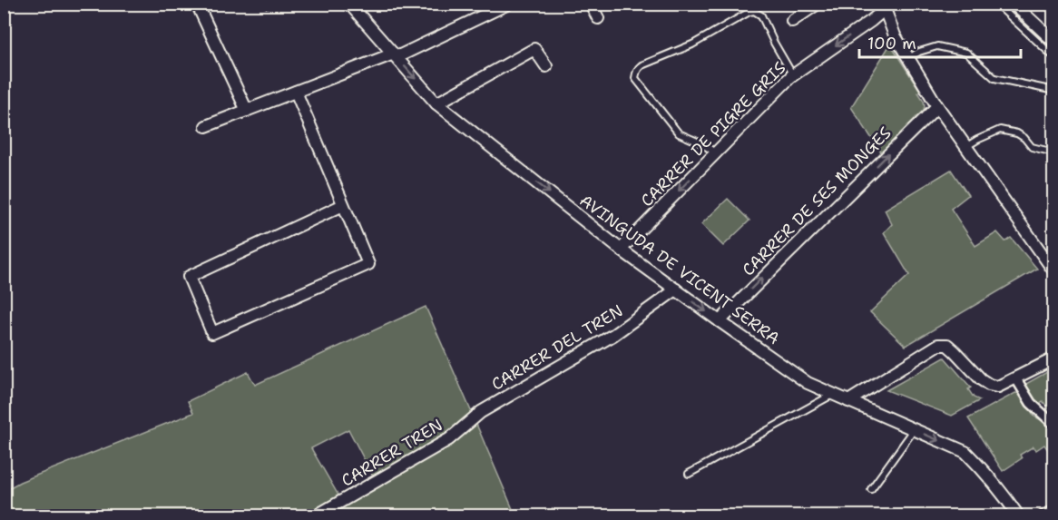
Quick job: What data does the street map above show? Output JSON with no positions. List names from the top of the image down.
{
  "streets": {
    "street": [
      "CARRER DE PIGRE GRIS",
      "CARRER DE SES MONGES",
      "AVINGUDA DE VICENT SERRA",
      "CARRER DEL TREN",
      "CARRER TREN"
    ]
  },
  "crossings": [
    ["CARRER DE PIGRE GRIS", "AVINGUDA DE VICENT SERRA"],
    ["CARRER DE SES MONGES", "AVINGUDA DE VICENT SERRA"],
    ["AVINGUDA DE VICENT SERRA", "CARRER DEL TREN"],
    ["CARRER DEL TREN", "CARRER TREN"]
  ],
  "one_way": ["CARRER DE PIGRE GRIS", "CARRER DE SES MONGES", "AVINGUDA DE VICENT SERRA"],
  "scale_bar": "100 m"
}
